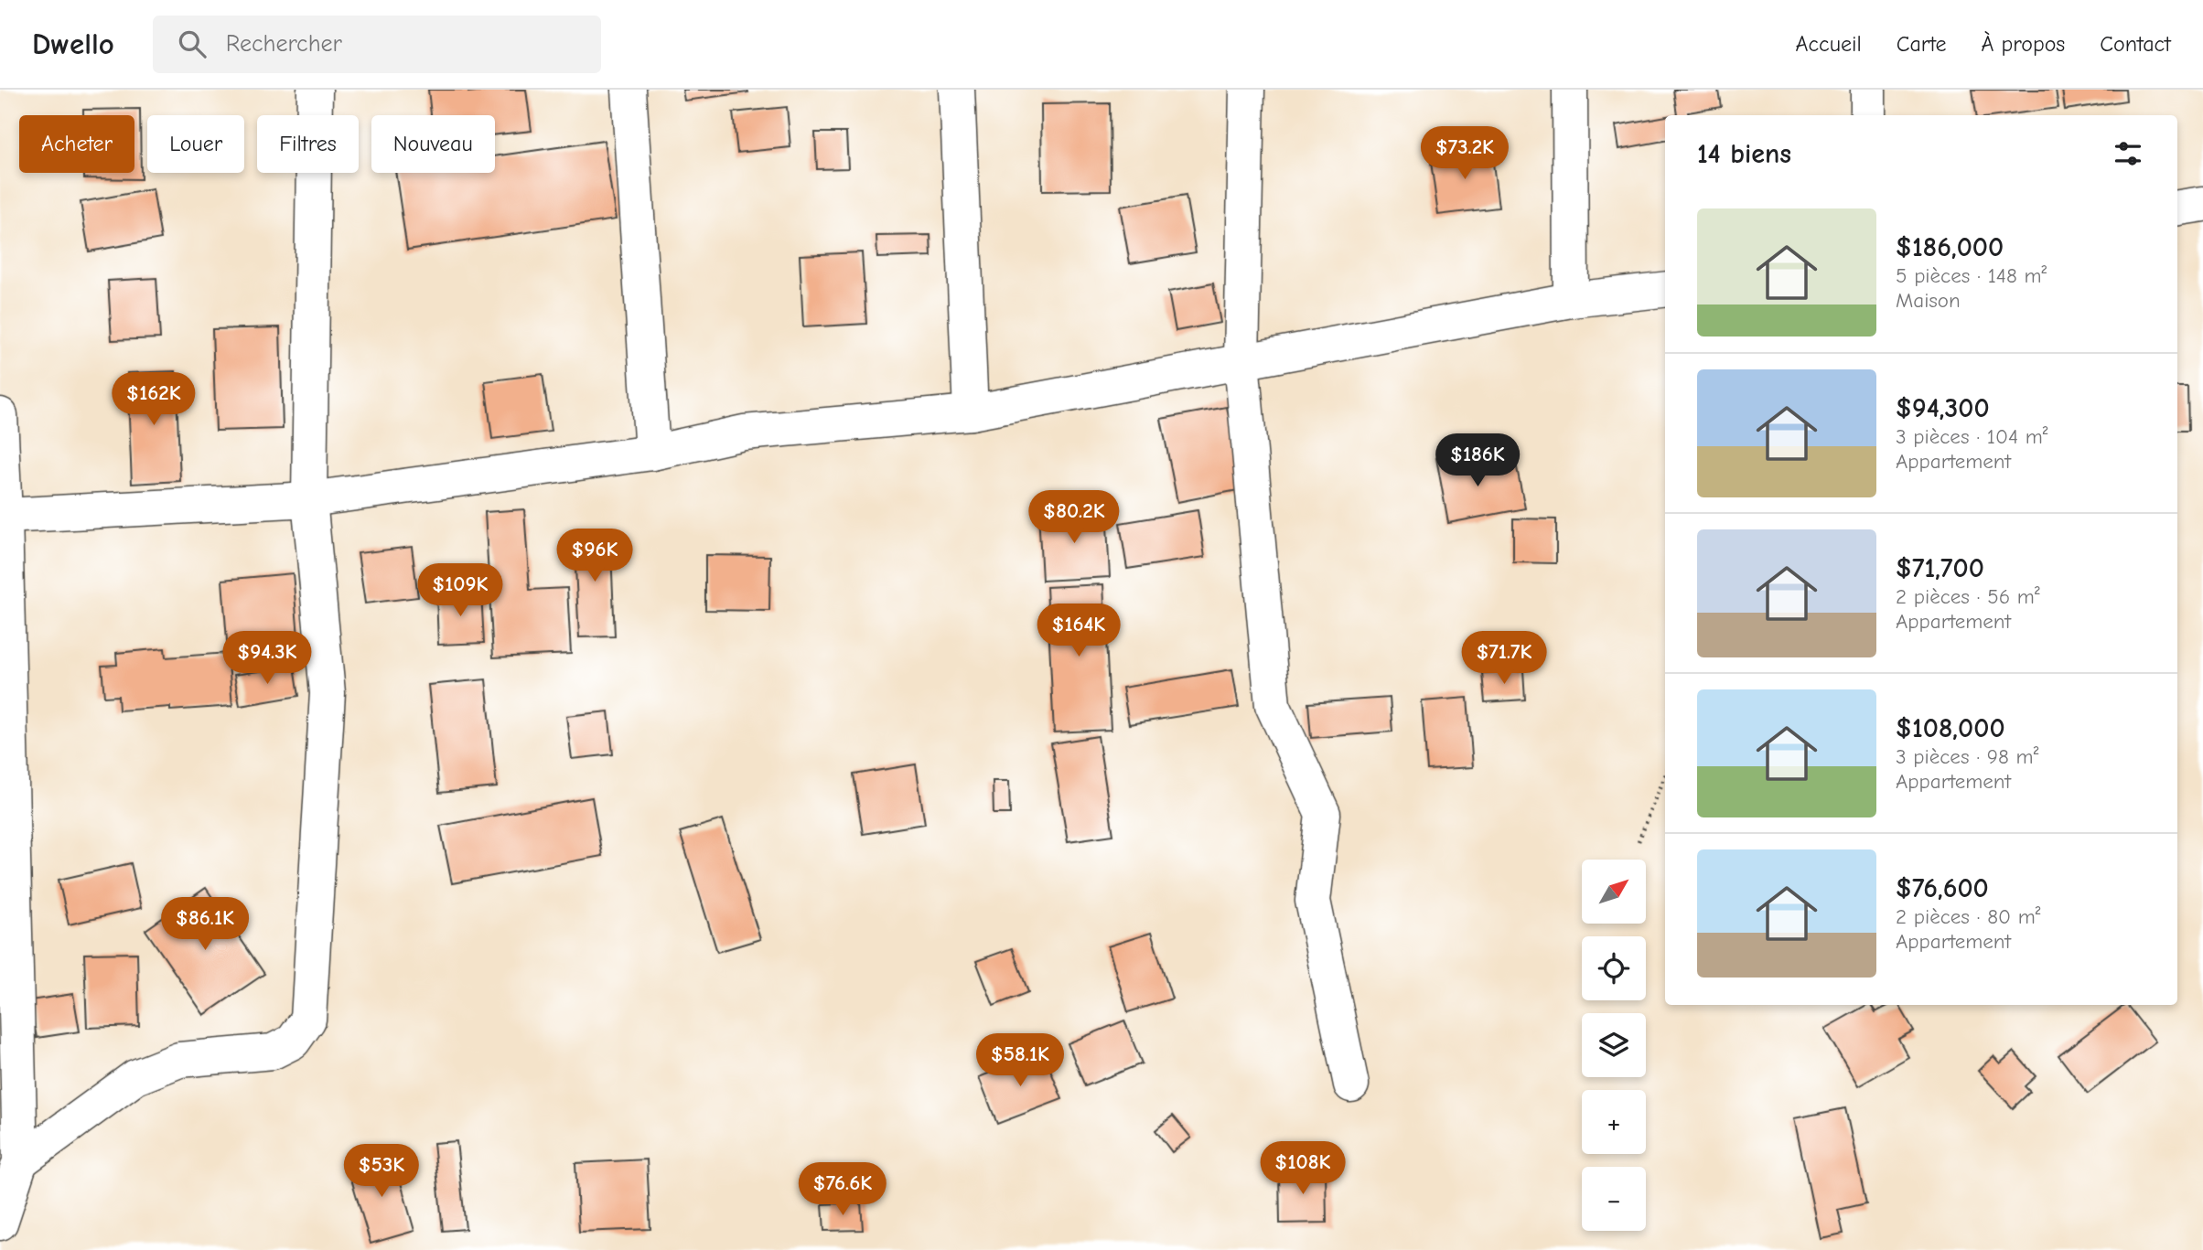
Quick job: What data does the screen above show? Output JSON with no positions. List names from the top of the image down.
{
  "north": "top right",
  "page": {
    "header": "Dwello",
    "search": "Rechercher",
    "nav": [
      "Accueil",
      "Carte",
      "À propos",
      "Contact"
    ],
    "chip": [
      "Acheter",
      "Louer",
      "Filtres",
      "Nouveau"
    ],
    "heading": "14 biens",
    "price": [
      "$73.2K",
      "$162K",
      "$186K",
      "$80.2K",
      "$96K",
      "$109K",
      "$164K",
      "$94.3K",
      "$71.7K",
      "$86.1K",
      "$58.1K",
      "$108K",
      "$53K",
      "$76.6K"
    ],
    "list": [
      {
        "name": "$186,000",
        "note": "5 pièces · 148 m² · Maison"
      },
      {
        "name": "$94,300",
        "note": "3 pièces · 104 m² · Appartement"
      },
      {
        "name": "$71,700",
        "note": "2 pièces · 56 m² · Appartement"
      },
      {
        "name": "$108,000",
        "note": "3 pièces · 98 m² · Appartement"
      },
      {
        "name": "$76,600",
        "note": "2 pièces · 80 m² · Appartement"
      }
    ],
    "map_buttons": ["+", "−"]
  }
}
